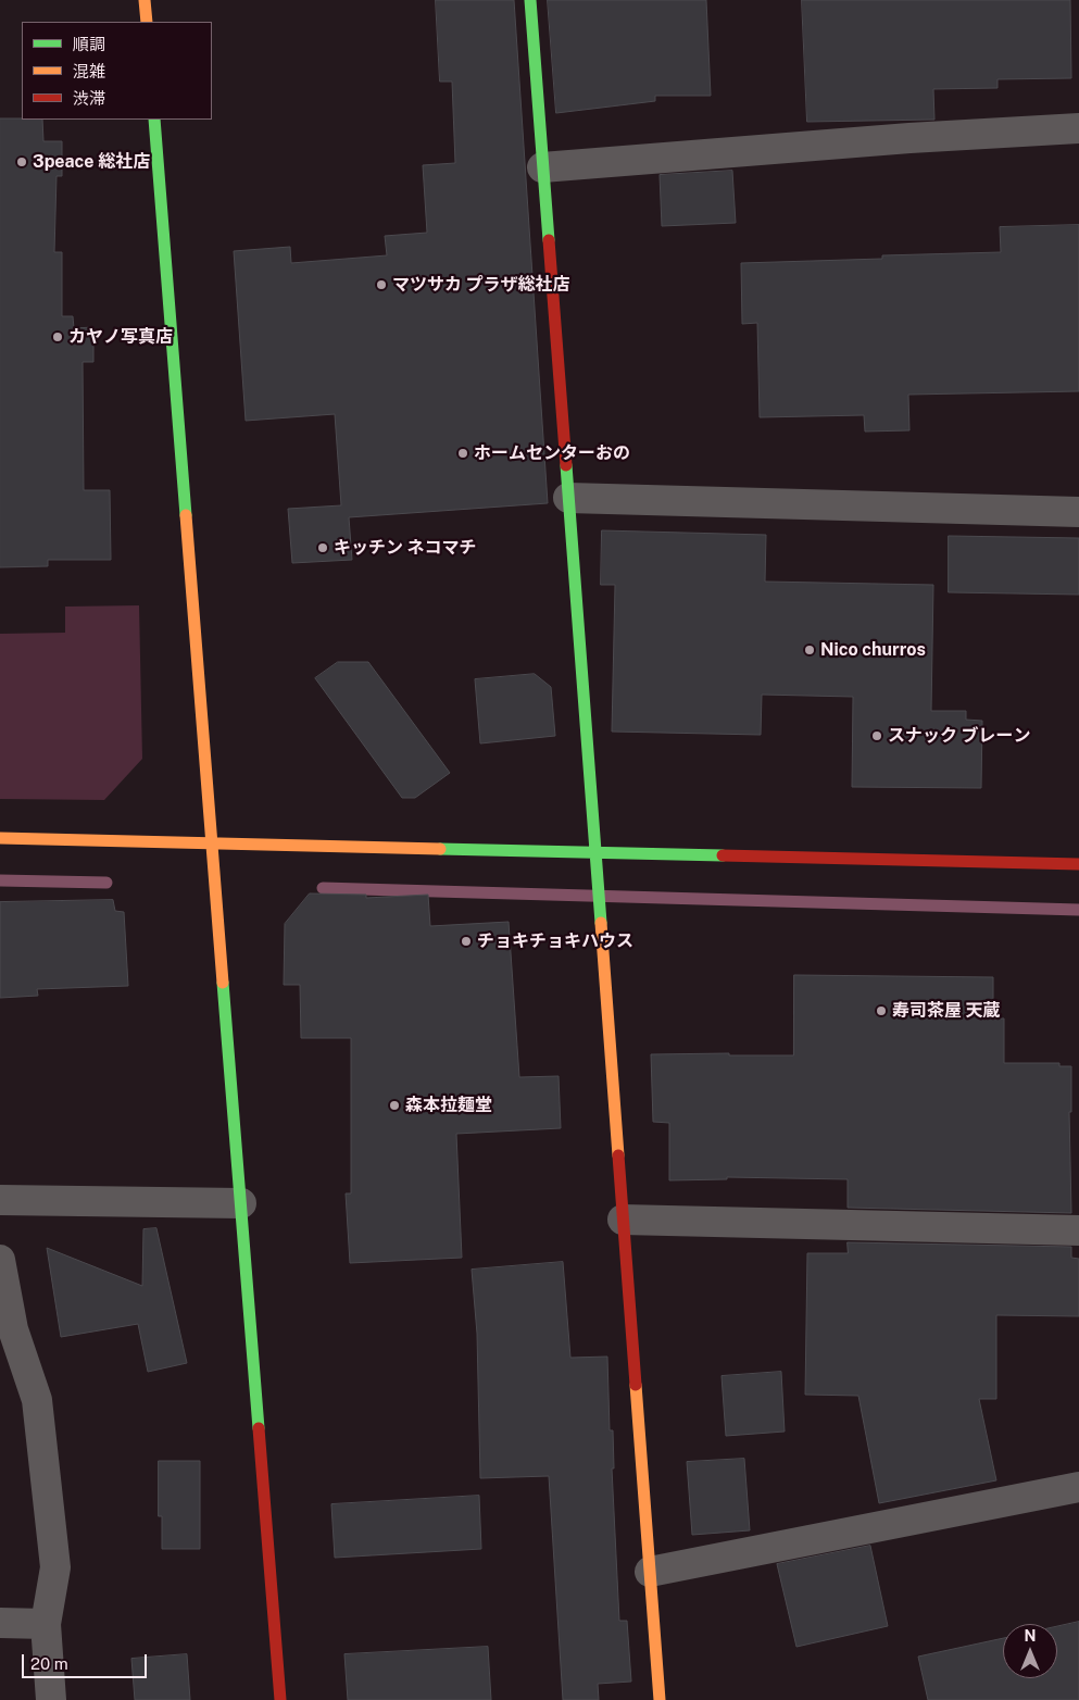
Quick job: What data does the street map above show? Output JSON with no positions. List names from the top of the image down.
{
  "places": [
    "3peace 総社店",
    "マツサカ プラザ総社店",
    "カヤノ写真店",
    "ホームセンターおの",
    "キッチン ネコマチ",
    "Nico churros",
    "スナック ブレーン",
    "チョキチョキハウス",
    "寿司茶屋 天蔵",
    "森本拉麺堂"
  ],
  "legend": ["順調", "混雑", "渋滞"],
  "scale_bar": "20 m",
  "north": "top"
}
